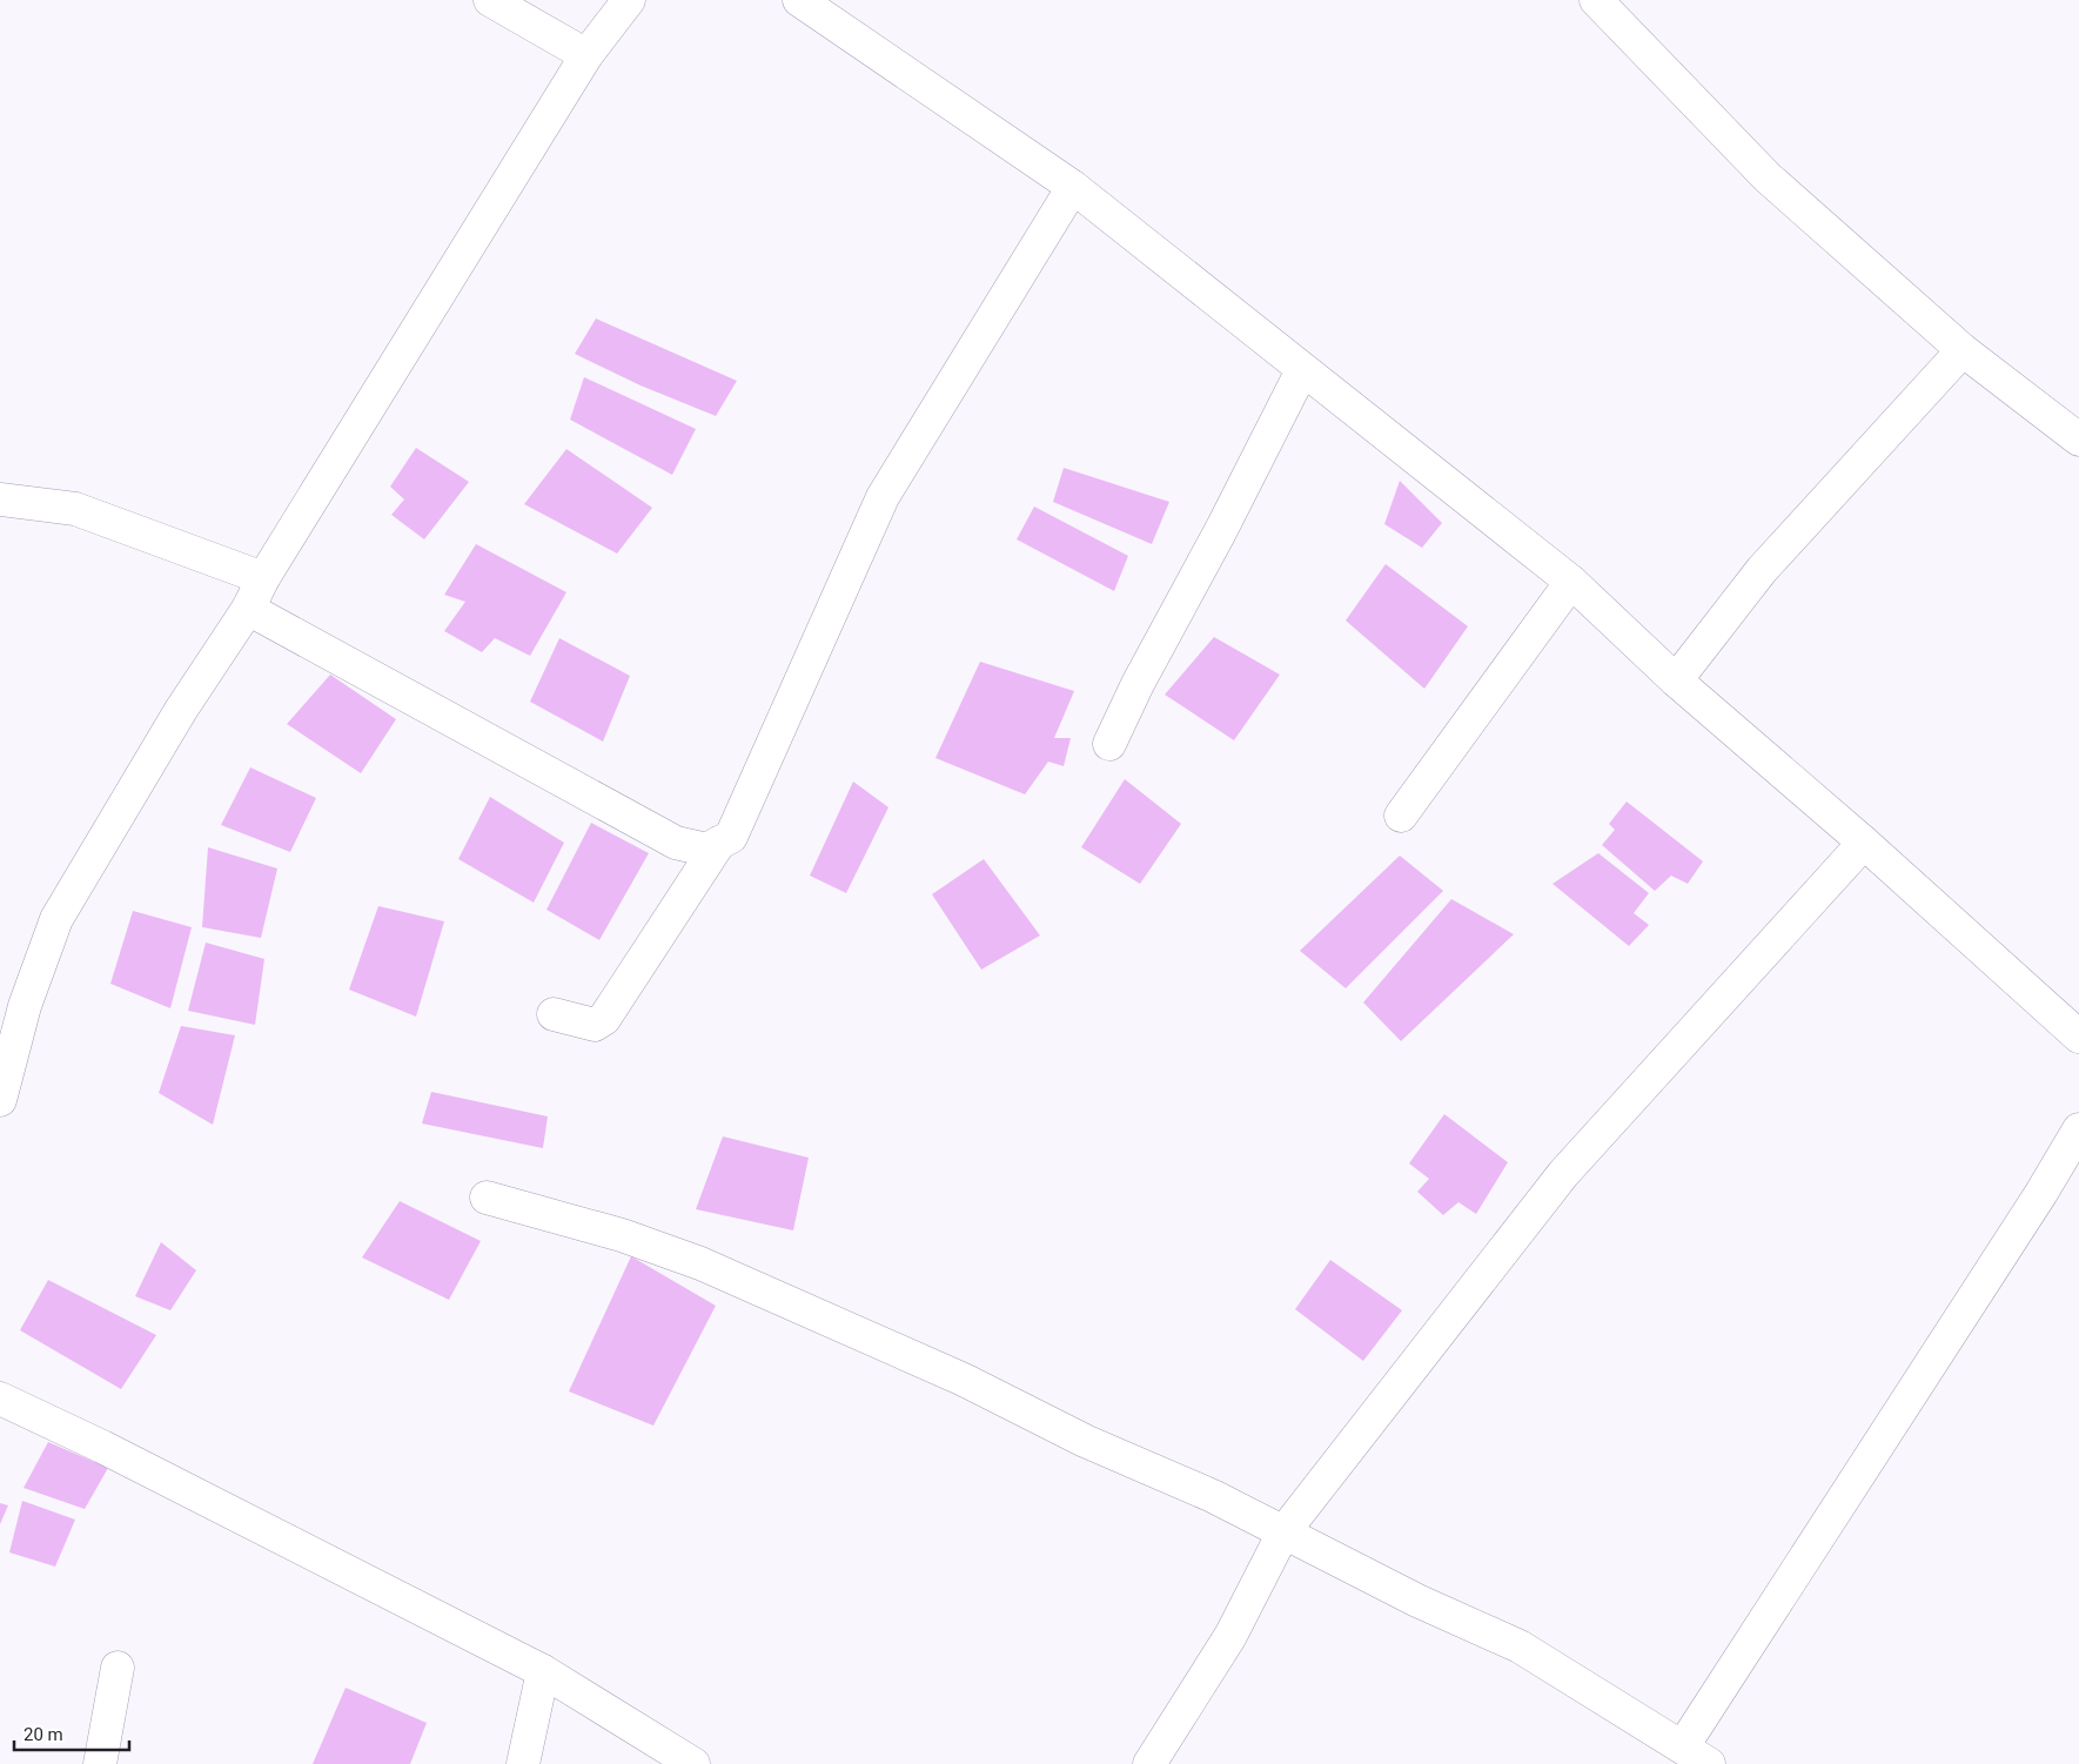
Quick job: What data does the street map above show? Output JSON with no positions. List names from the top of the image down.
{
  "scale_bar": "20 m"
}
